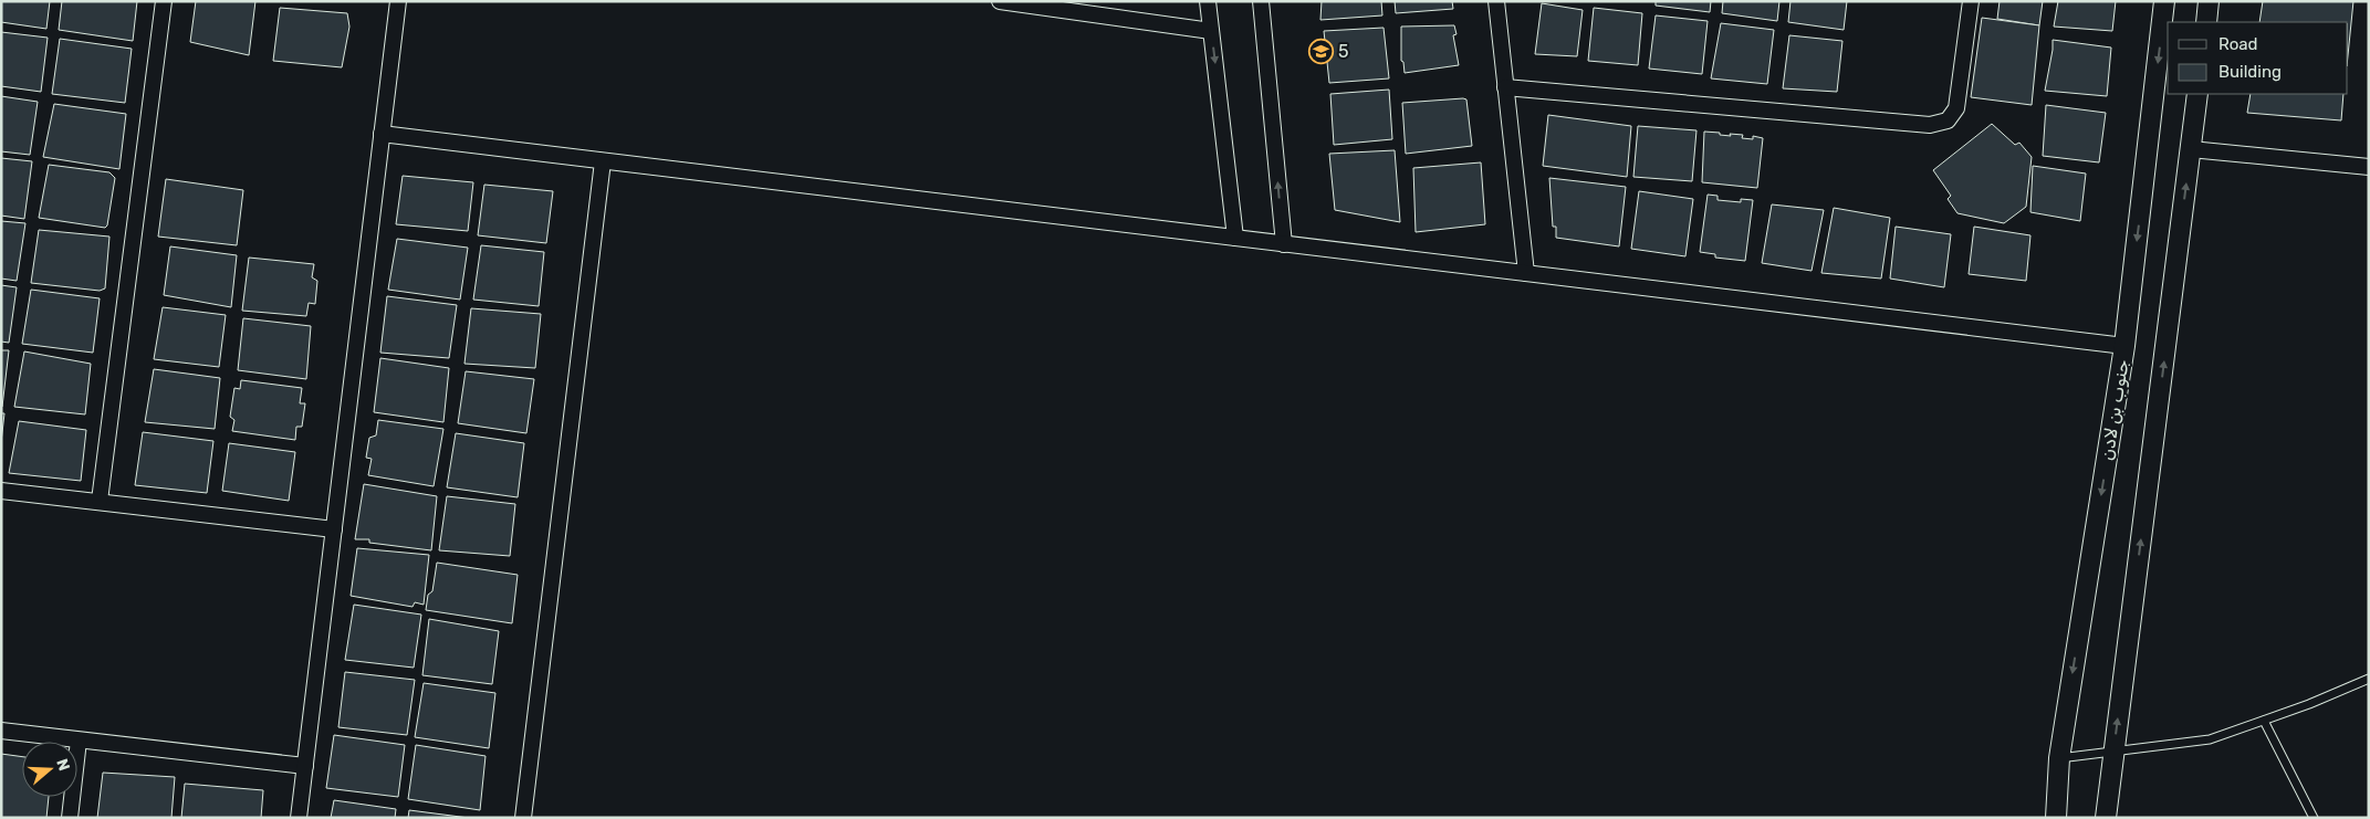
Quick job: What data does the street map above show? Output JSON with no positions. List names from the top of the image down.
{
  "streets": {
    "street": ["جنوب بن لادن"]
  },
  "places": {
    "school or university": ["5"]
  },
  "legend": ["Road", "Building"],
  "north": "right"
}
